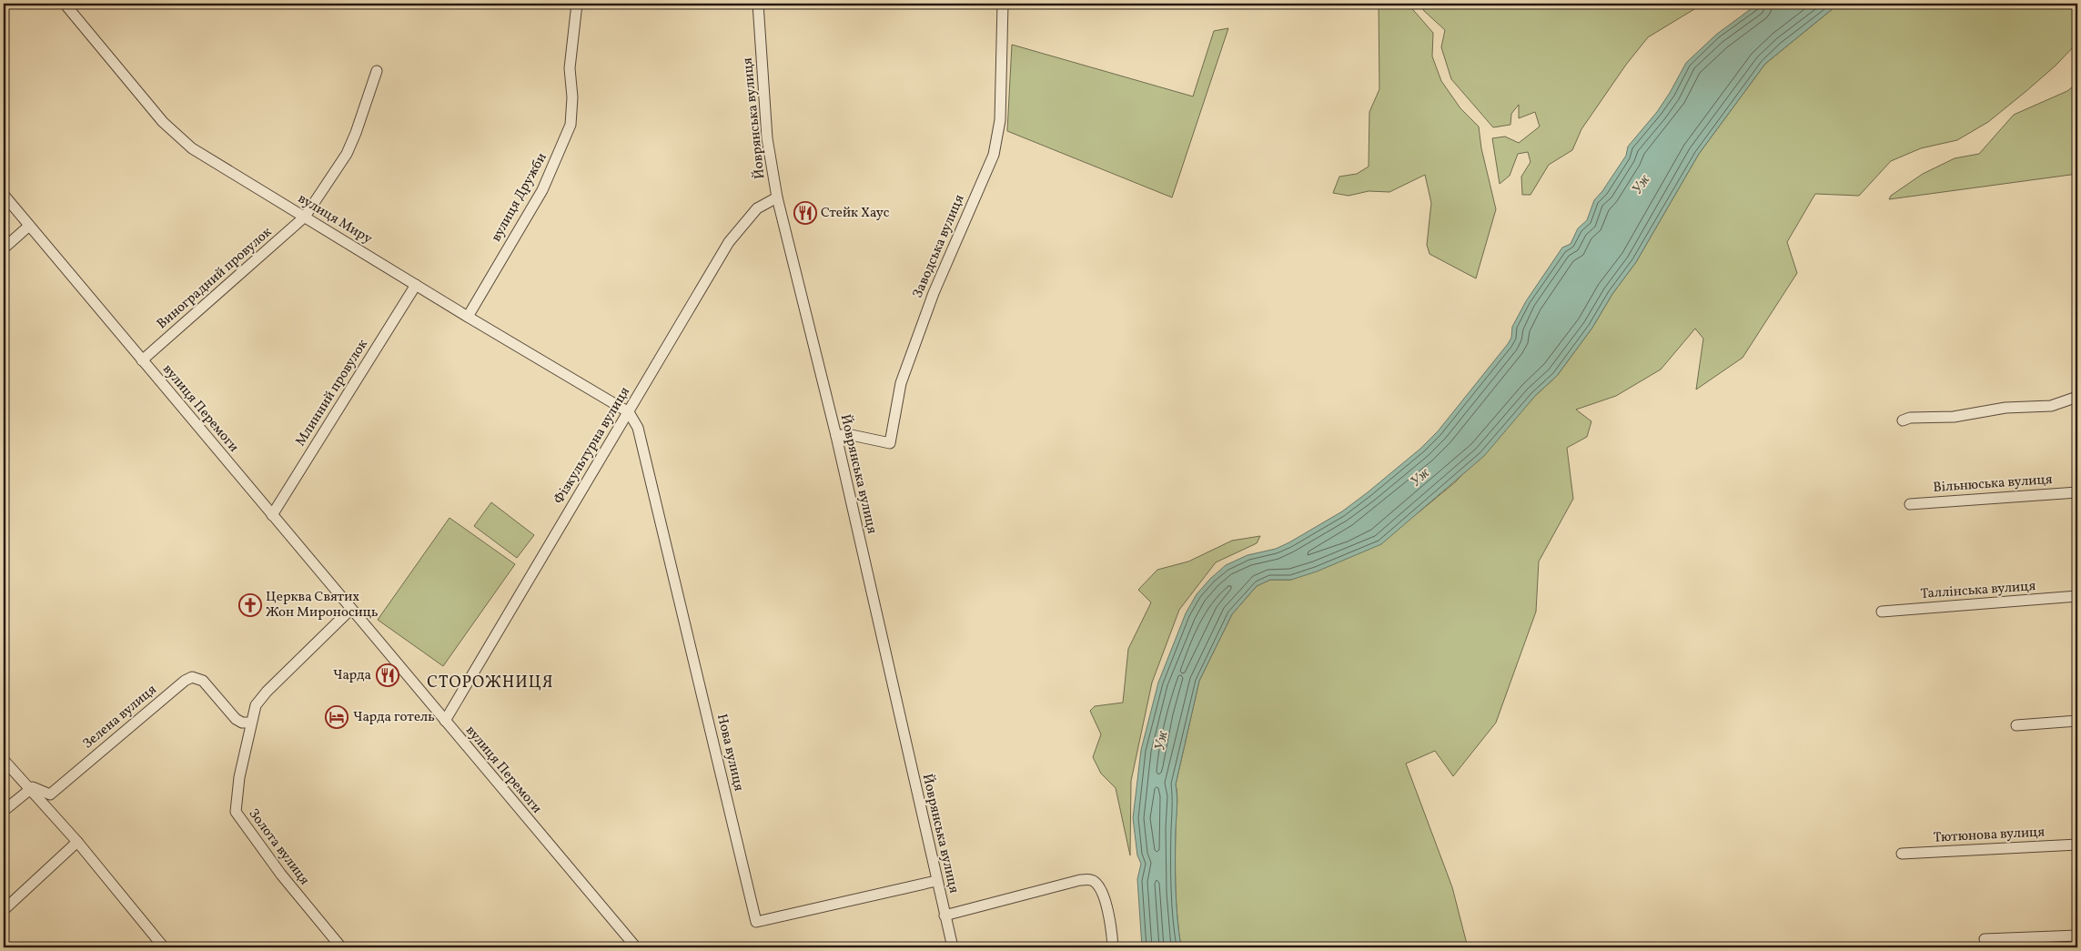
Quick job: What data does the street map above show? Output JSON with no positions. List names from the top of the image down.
{
  "streets": {
    "street": [
      "Йоврянська вулиця",
      "вулиця Дружби",
      "вулиця Миру",
      "Заводська вулиця",
      "Виноградний провулок",
      "Млинний провулок",
      "вулиця Перемоги",
      "Фізкультурна вулиця",
      "Вільнюська вулиця",
      "Таллінська вулиця",
      "Зелена вулиця",
      "Нова вулиця",
      "Тютюнова вулиця",
      "Золота вулиця"
    ]
  },
  "crossings": [
    ["Йоврянська вулиця", "Заводська вулиця"],
    ["Йоврянська вулиця", "Фізкультурна вулиця"],
    ["Йоврянська вулиця", "Нова вулиця"],
    ["вулиця Дружби", "вулиця Миру"],
    ["вулиця Миру", "Виноградний провулок"],
    ["вулиця Миру", "Млинний провулок"],
    ["вулиця Миру", "Фізкультурна вулиця"],
    ["вулиця Миру", "Нова вулиця"],
    ["Виноградний провулок", "вулиця Перемоги"],
    ["Млинний провулок", "вулиця Перемоги"],
    ["вулиця Перемоги", "Фізкультурна вулиця"],
    ["Фізкультурна вулиця", "Нова вулиця"],
    ["Зелена вулиця", "Золота вулиця"]
  ],
  "districts": ["СТОРОЖНИЦЯ"],
  "water": ["Уж"],
  "places": {
    "restaurant": ["Стейк Хаус", "Чарда"],
    "church": ["Церква Святих Жон Мироносиць"],
    "hotel": ["Чарда готель"]
  }
}
